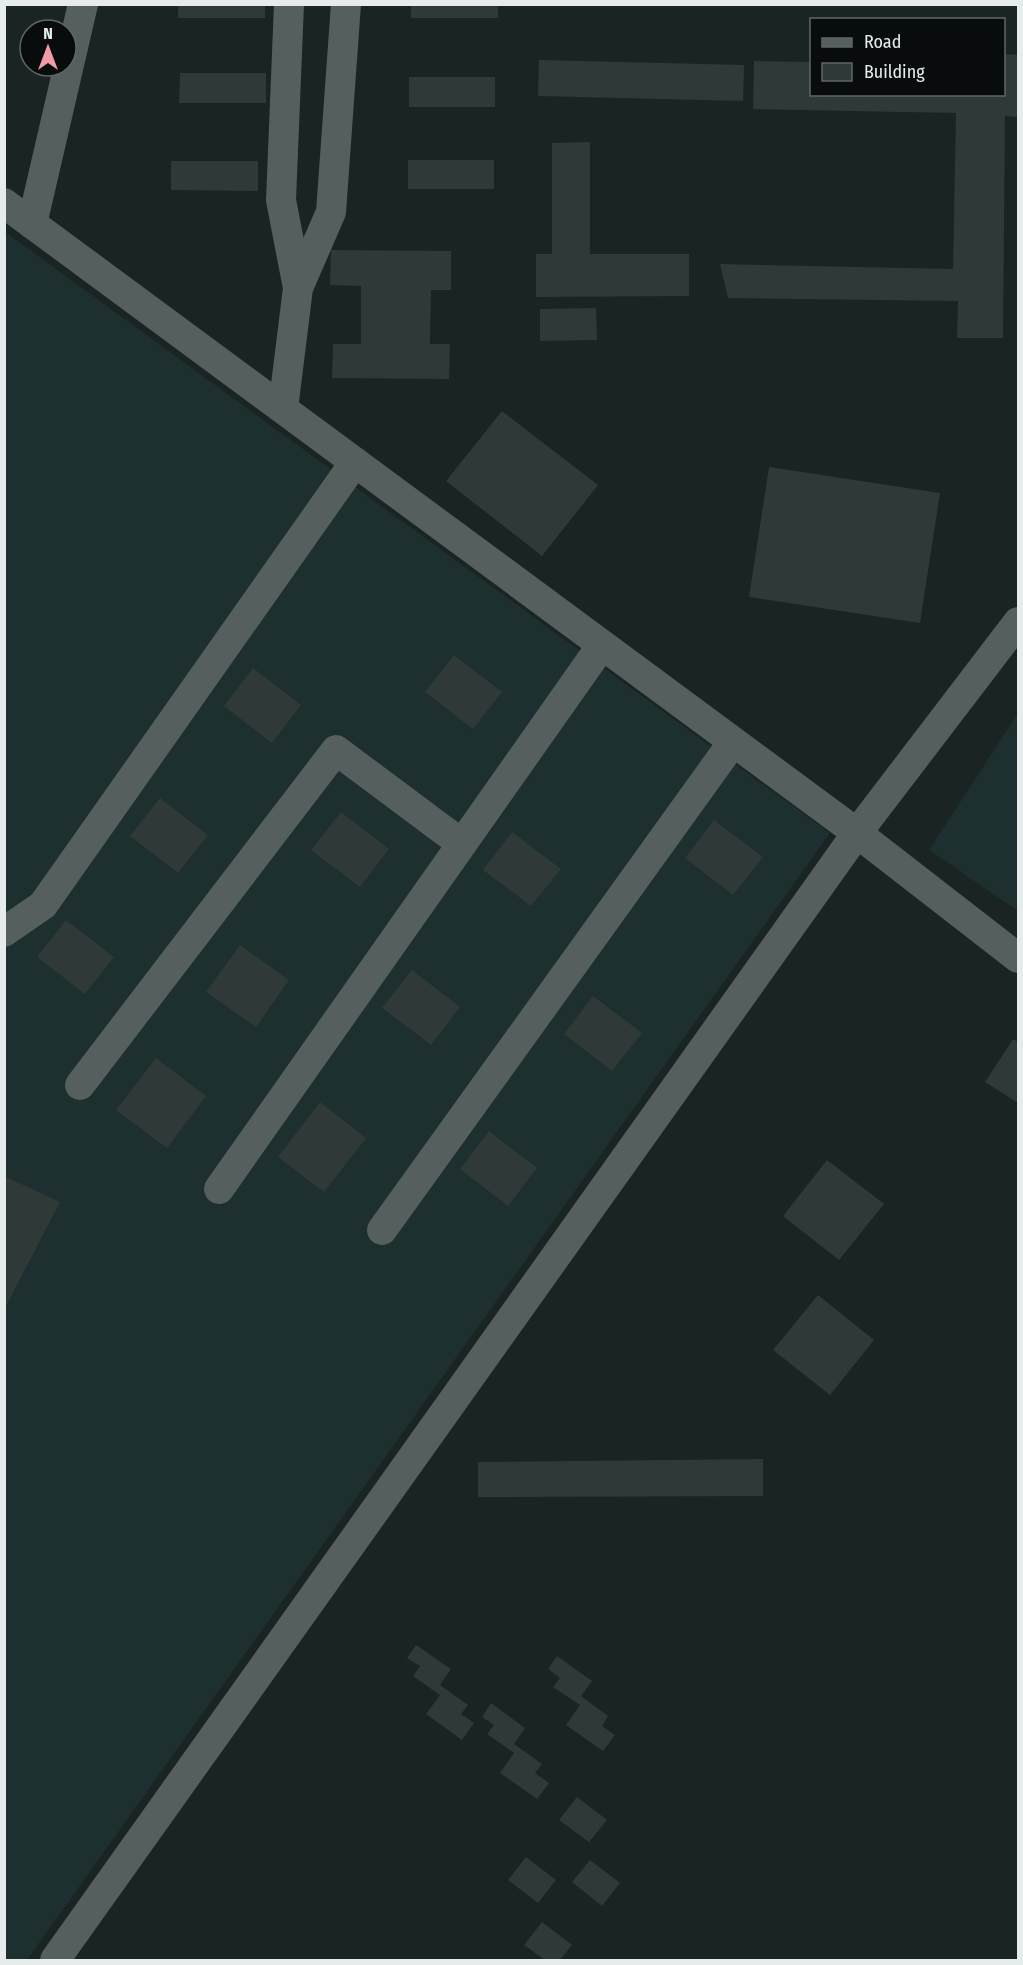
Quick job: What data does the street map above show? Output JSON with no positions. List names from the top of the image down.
{
  "legend": ["Road", "Building"],
  "north": "top"
}
